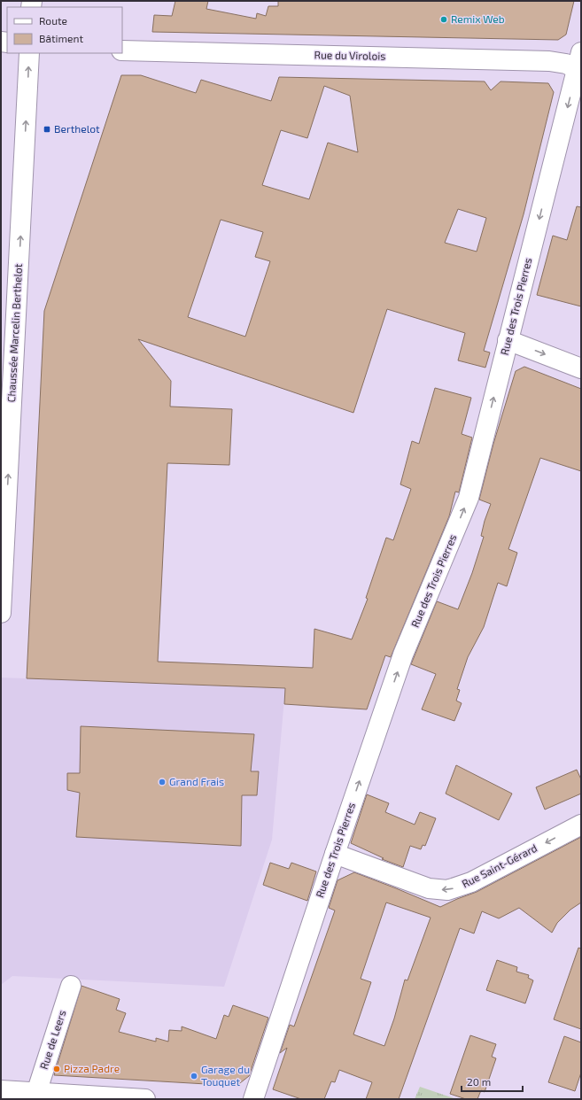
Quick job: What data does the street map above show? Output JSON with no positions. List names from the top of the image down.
{
  "streets": {
    "street": [
      "Rue du Virolois",
      "Rue des Trois Pierres",
      "Chaussée Marcelin Berthelot",
      "Rue Saint-Gérard",
      "Rue de Leers"
    ]
  },
  "crossings": [
    ["Rue du Virolois", "Rue des Trois Pierres"],
    ["Rue des Trois Pierres", "Rue Saint-Gérard"]
  ],
  "one_way": ["Chaussée Marcelin Berthelot", "Rue Saint-Gérard"],
  "places": {
    "other": [
      "Remix Web",
      "Grand Frais",
      "Pizza Padre",
      "Garage du Touquet"
    ],
    "transit": ["Berthelot"]
  },
  "legend": ["Route", "Bâtiment"],
  "scale_bar": "20 m"
}
